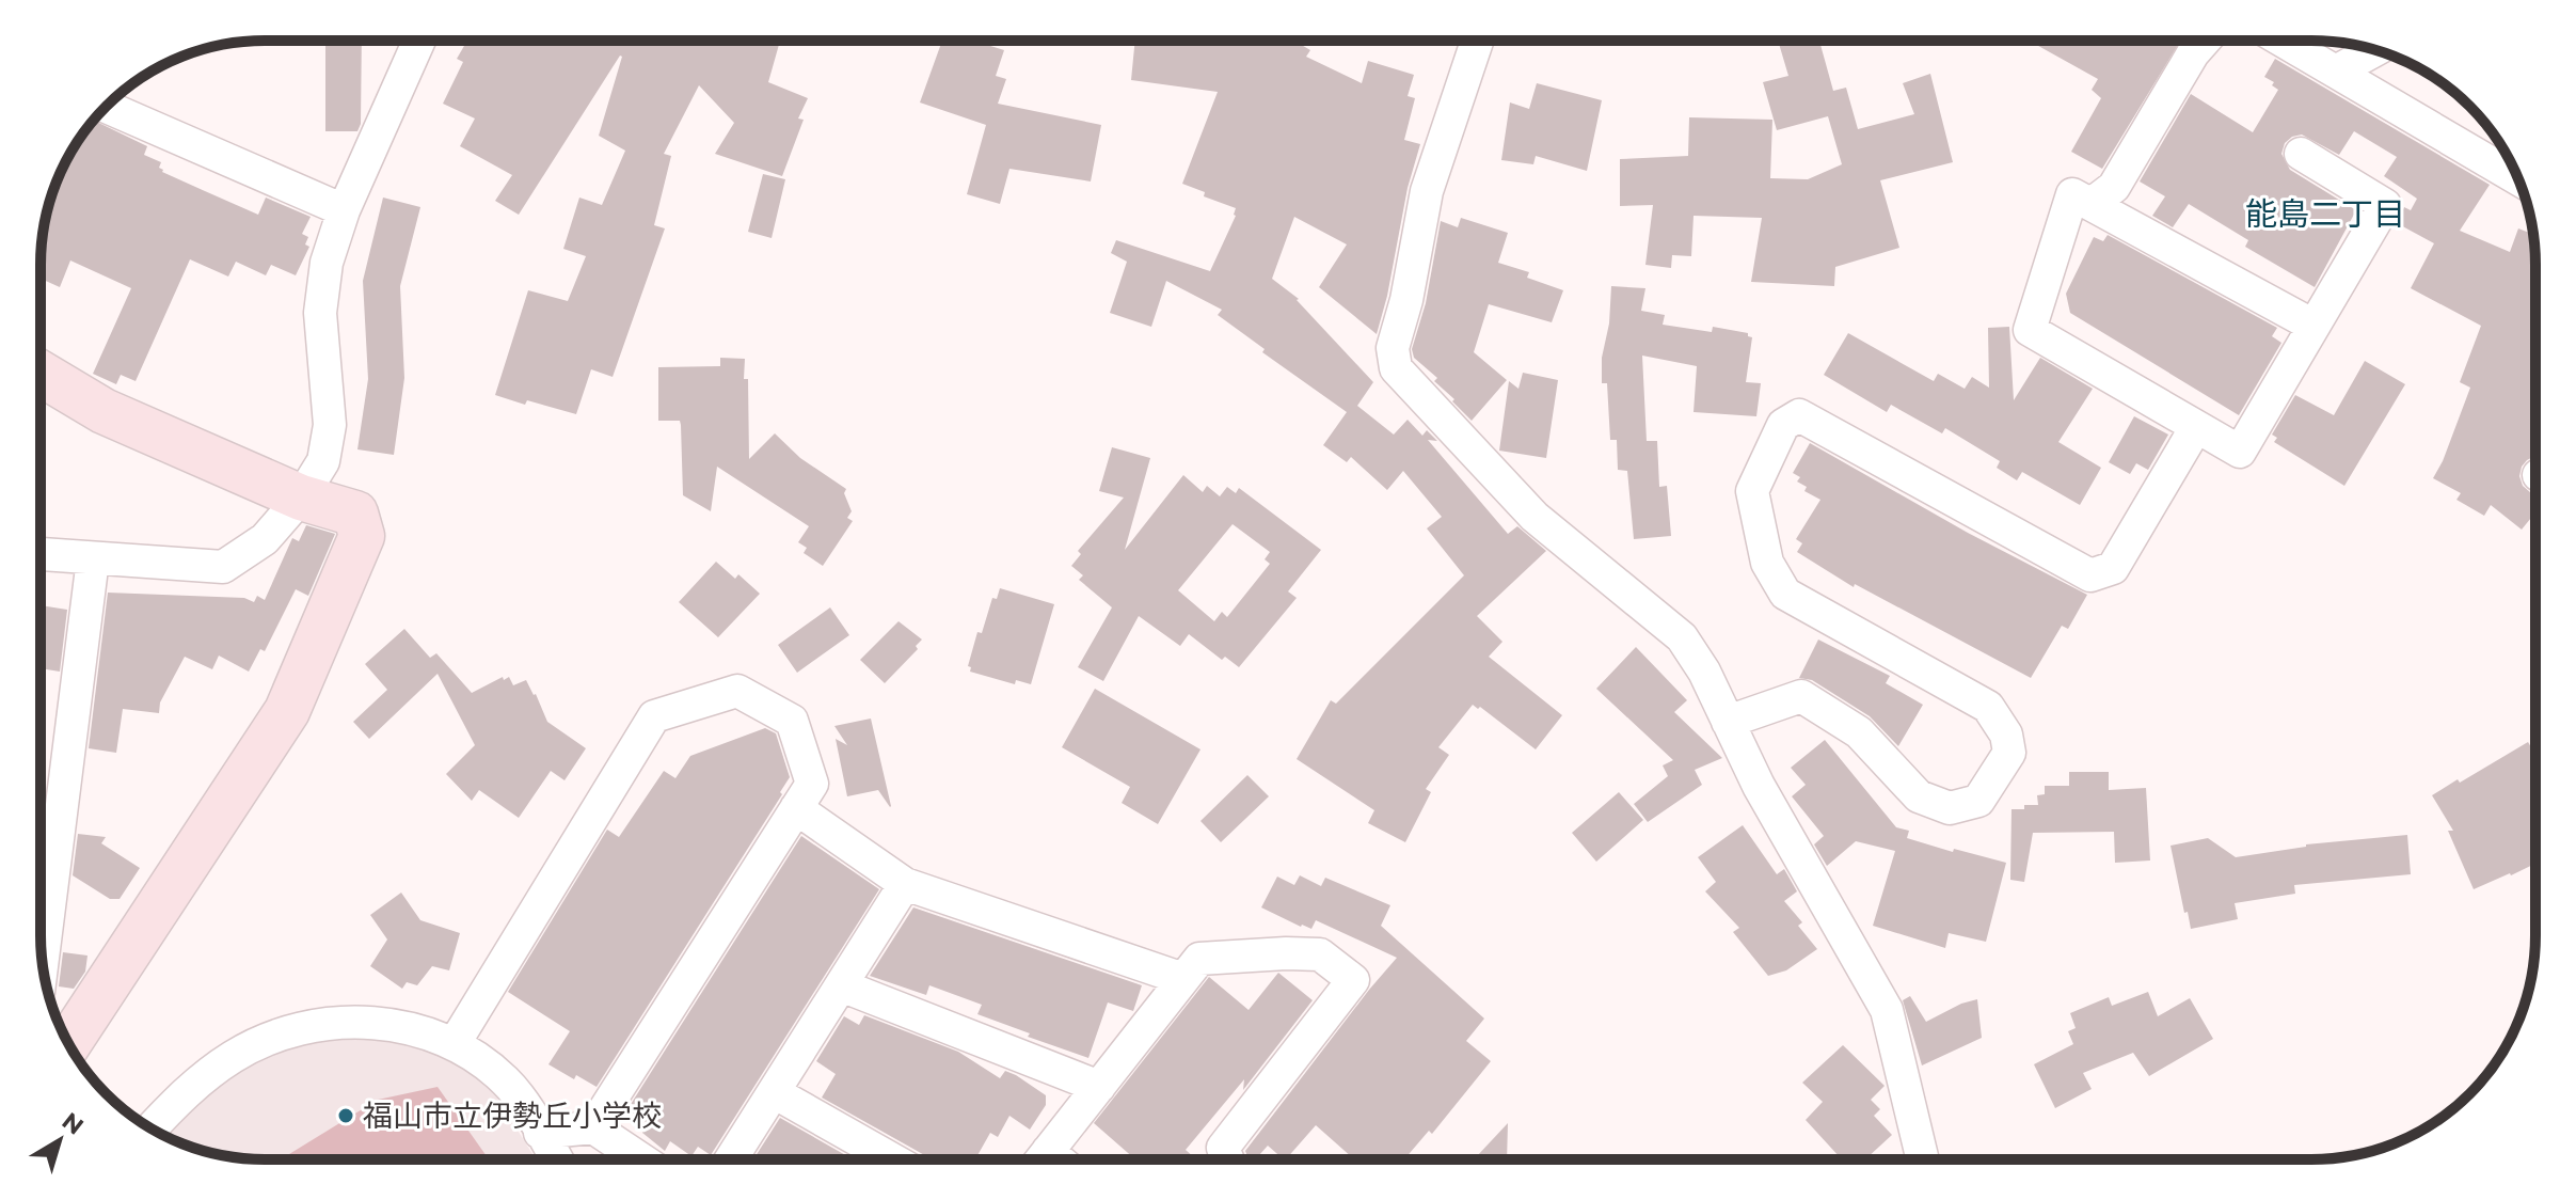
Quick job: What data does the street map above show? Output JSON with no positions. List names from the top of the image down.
{
  "districts": ["能島二丁目"],
  "places": ["福山市立伊勢丘小学校"],
  "north": "top right"
}
